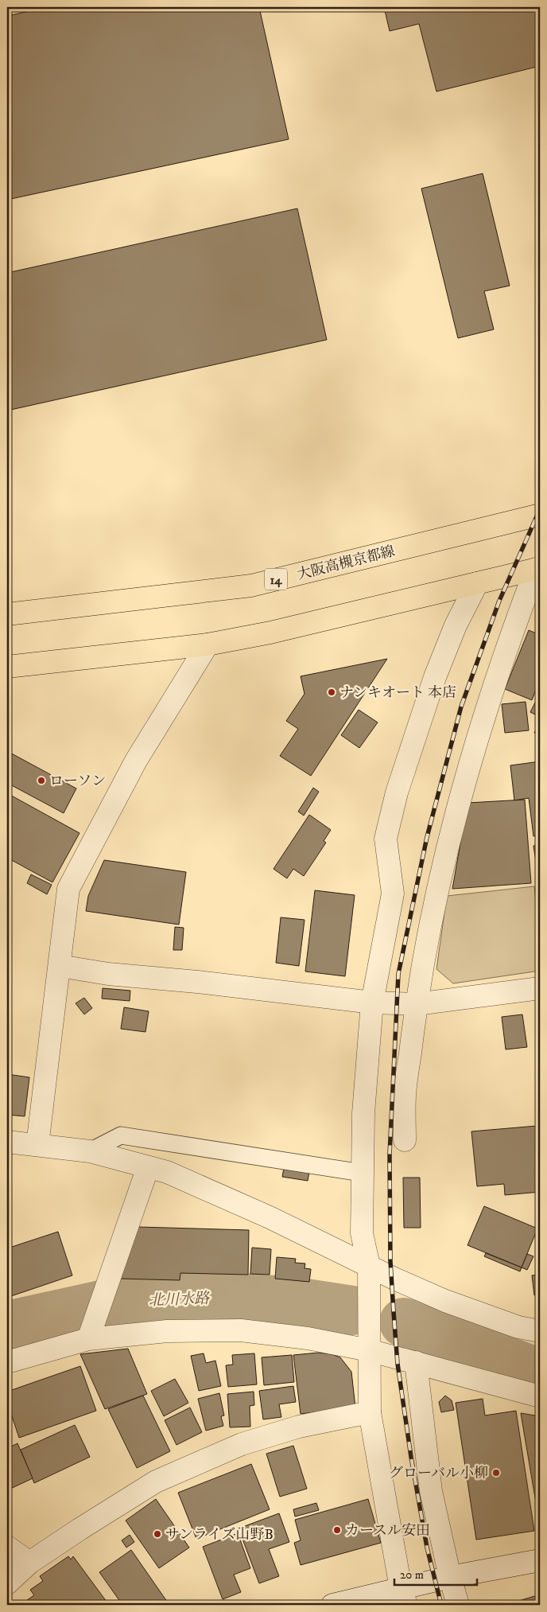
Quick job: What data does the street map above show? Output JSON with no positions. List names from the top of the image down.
{
  "streets": {
    "main road": ["大阪高槻京都線", "14"]
  },
  "water": ["北川水路"],
  "places": [
    "ナンキオート 本店",
    "ローソン",
    "グローバル小柳",
    "カースル安田",
    "サンライズ山野B"
  ],
  "scale_bar": "20 m"
}
